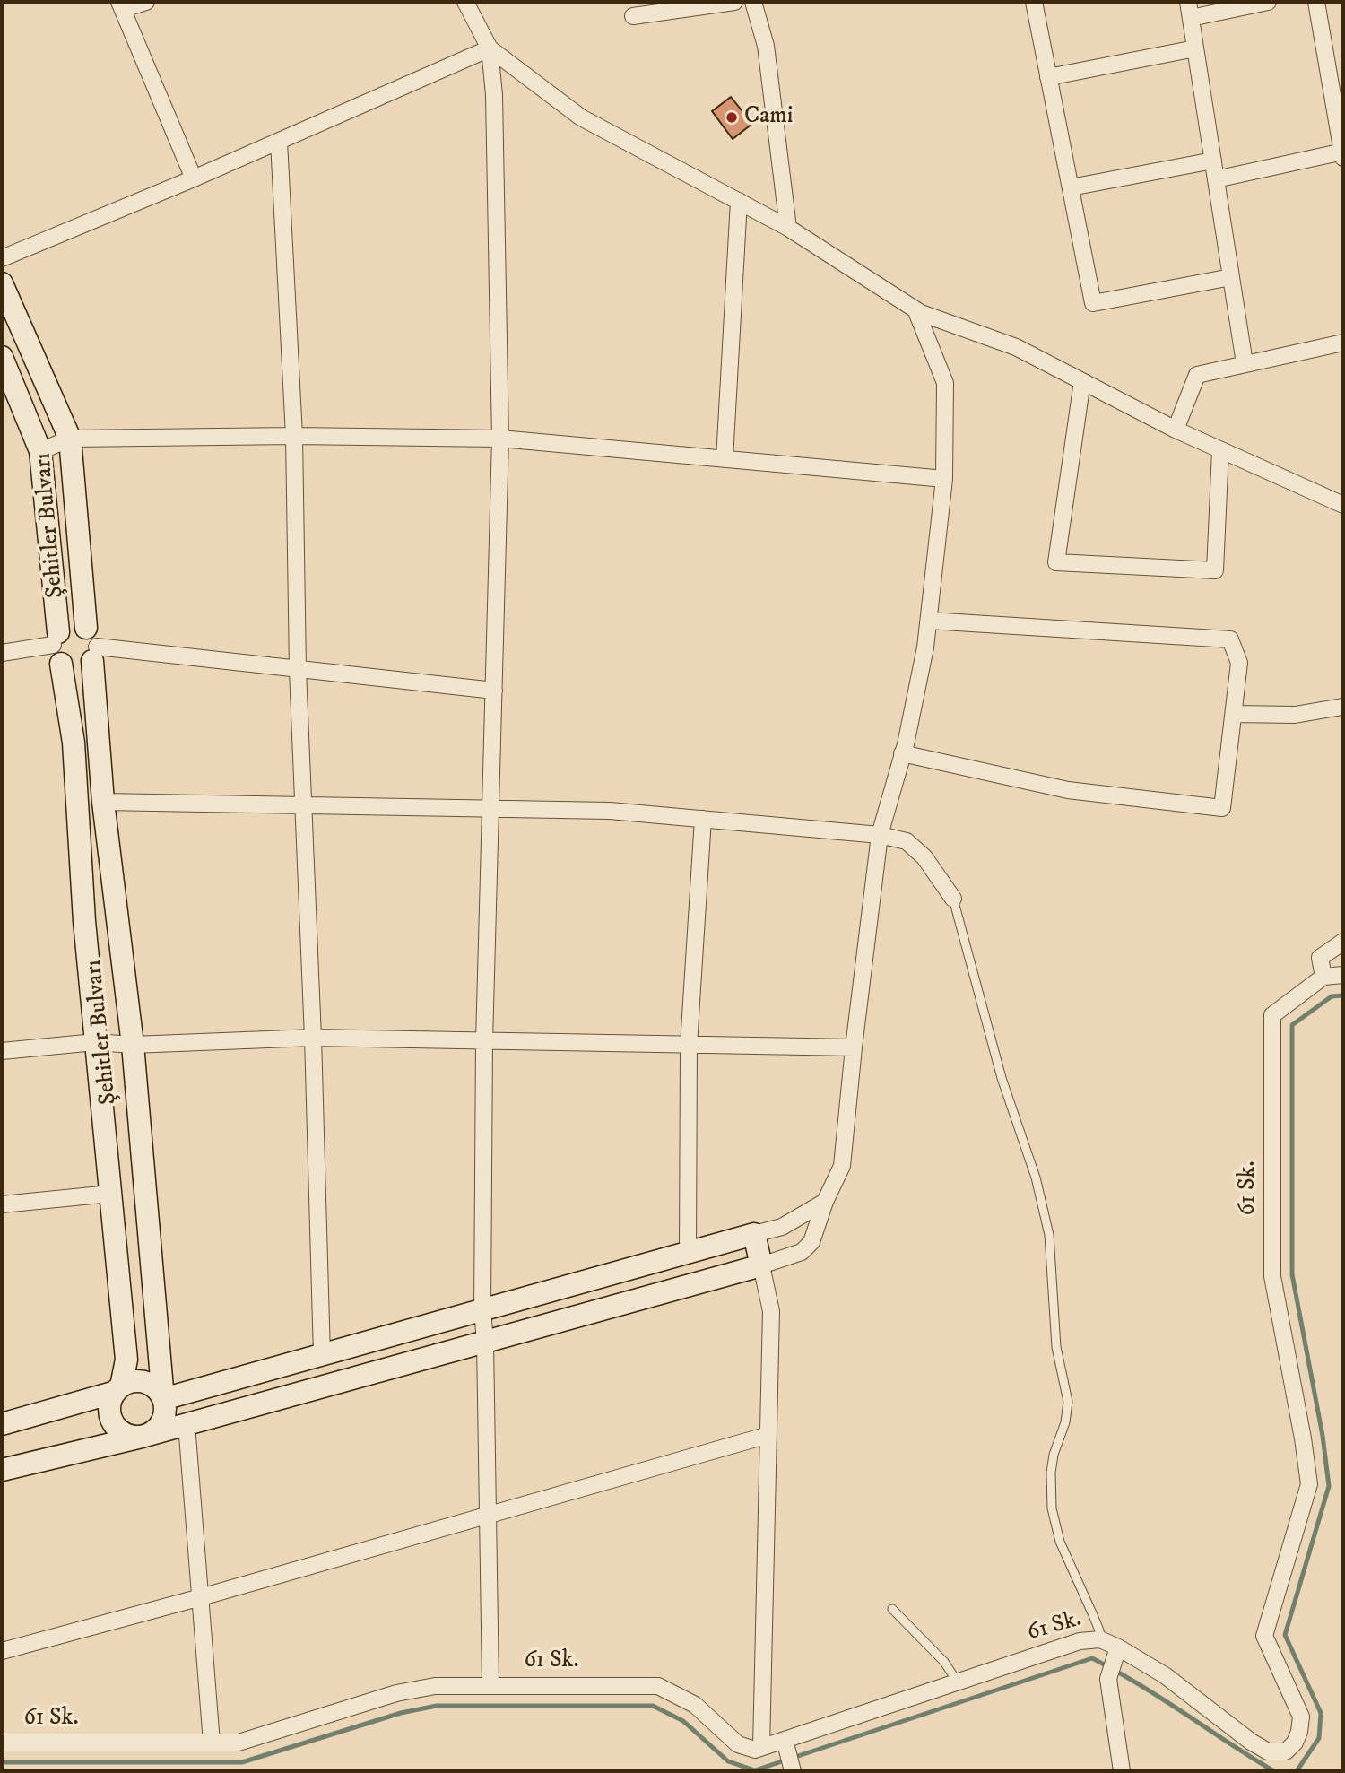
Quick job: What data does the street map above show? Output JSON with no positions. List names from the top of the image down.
{
  "streets": {
    "main road": ["Şehitler Bulvarı"],
    "street": ["61 Sk."]
  },
  "places": ["Cami"]
}
